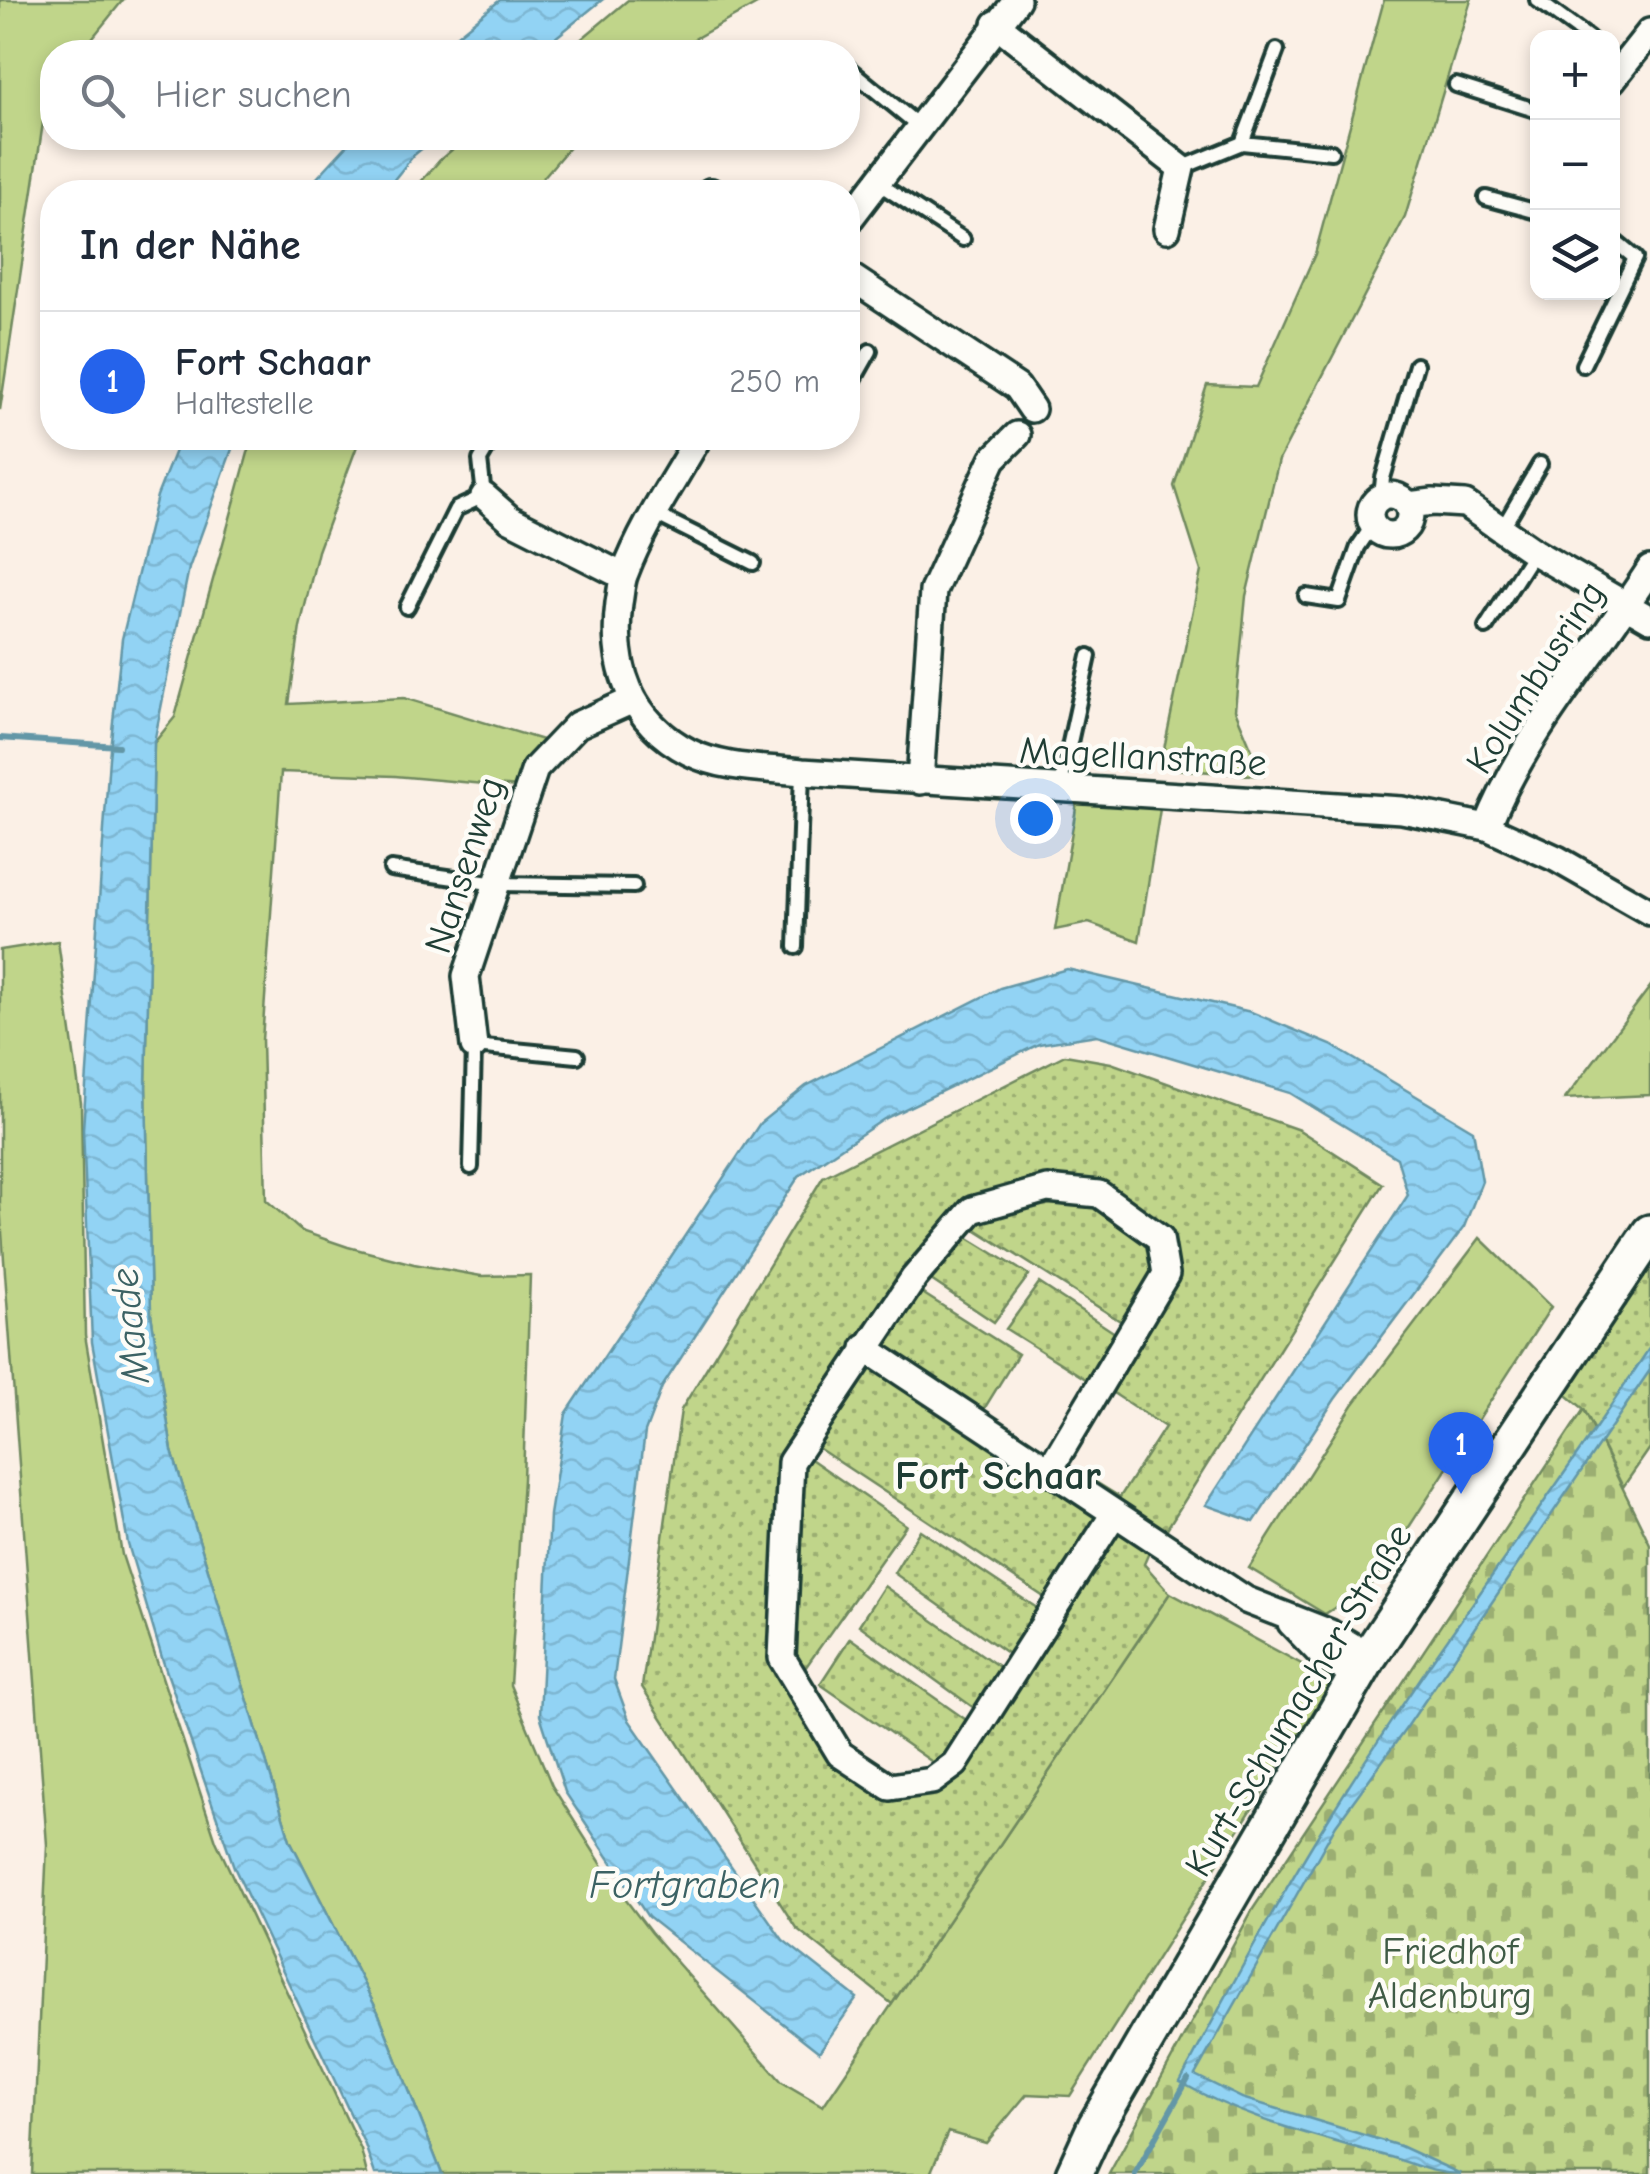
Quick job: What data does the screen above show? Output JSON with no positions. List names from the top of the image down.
{
  "streets": {
    "main road": ["Kurt-Schumacher-Straße"],
    "street": ["Kolumbusring", "Magellanstraße", "Nansenweg"]
  },
  "crossings": [
    ["Kolumbusring", "Magellanstraße"],
    ["Magellanstraße", "Nansenweg"]
  ],
  "districts": ["Fort Schaar"],
  "water": ["Maade", "Fortgraben"],
  "parks": ["Friedhof Aldenburg"],
  "page": {
    "map_buttons": ["+", "−"],
    "search": "Hier suchen",
    "heading": "In der Nähe",
    "list": [
      {
        "mark": "1",
        "name": "Fort Schaar",
        "note": "Haltestelle",
        "value": "250 m"
      }
    ],
    "pins": "1"
  }
}
